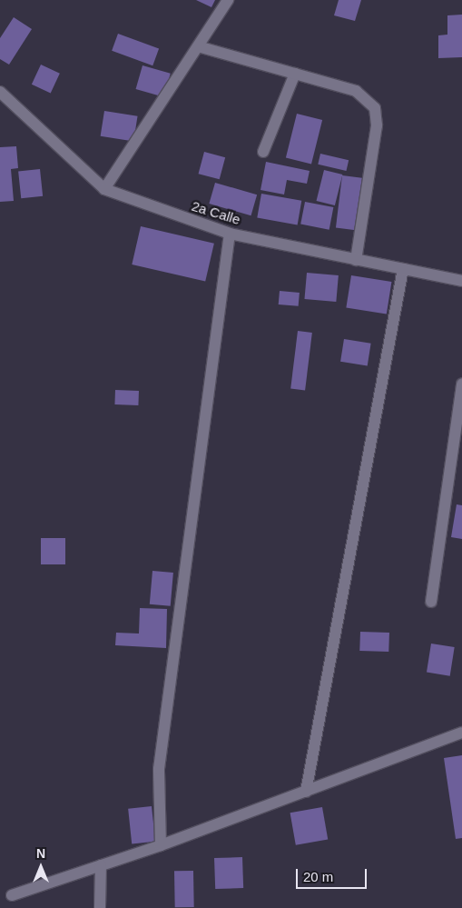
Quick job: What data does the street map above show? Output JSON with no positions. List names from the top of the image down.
{
  "streets": {
    "street": ["2a Calle"]
  },
  "scale_bar": "20 m",
  "north": "top"
}
